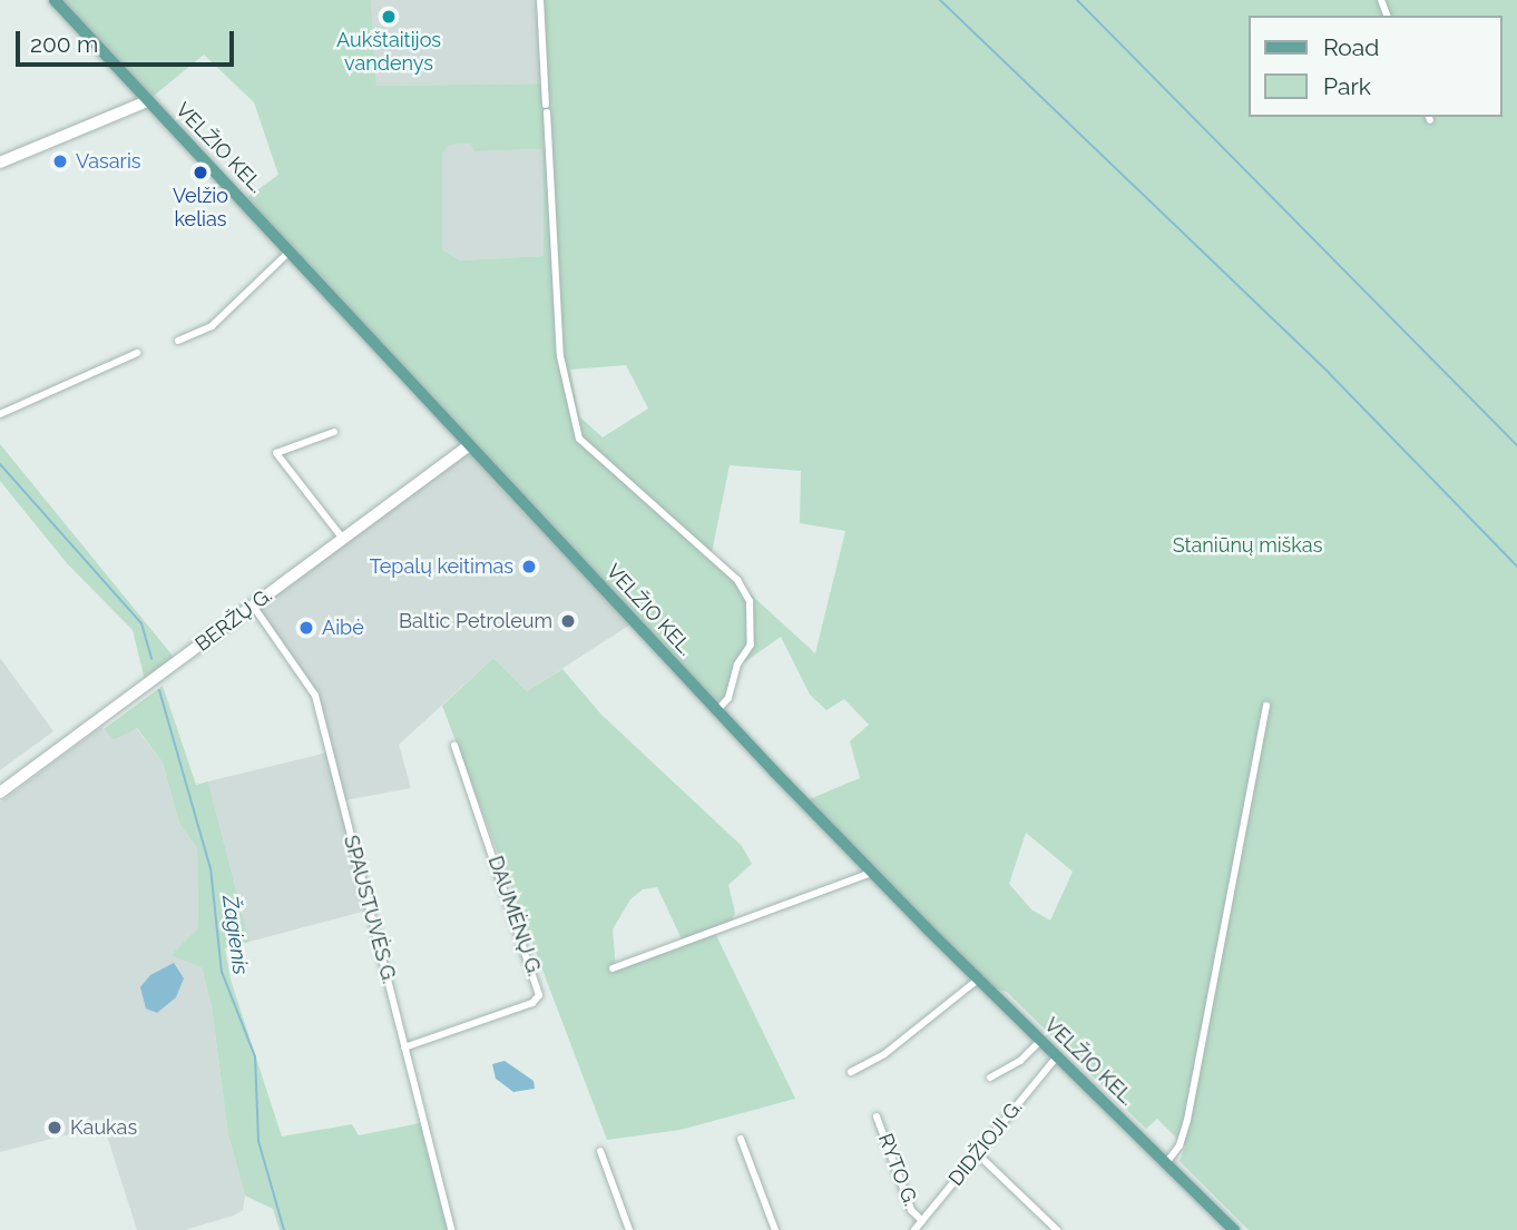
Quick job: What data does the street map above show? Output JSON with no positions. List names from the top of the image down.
{
  "streets": {
    "main road": ["VELŽIO KEL.", "BERŽŲ G."],
    "street": [
      "SPAUSTUVĖS G.",
      "DAUMĖNŲ G.",
      "DIDŽIOJI G.",
      "RYTO G."
    ]
  },
  "crossings": [
    ["VELŽIO KEL.", "BERŽŲ G."],
    ["VELŽIO KEL.", "DIDŽIOJI G."],
    ["BERŽŲ G.", "SPAUSTUVĖS G."],
    ["SPAUSTUVĖS G.", "DAUMĖNŲ G."],
    ["DIDŽIOJI G.", "RYTO G."]
  ],
  "water": ["Žagienis"],
  "parks": ["Staniūnų miškas"],
  "places": [
    "Aukštaitijos vandenys",
    "Vasaris",
    "Velžio kelias",
    "Tepalų keitimas",
    "Baltic Petroleum",
    "Aibė",
    "Kaukas"
  ],
  "legend": ["Road", "Park"],
  "scale_bar": "200 m"
}
